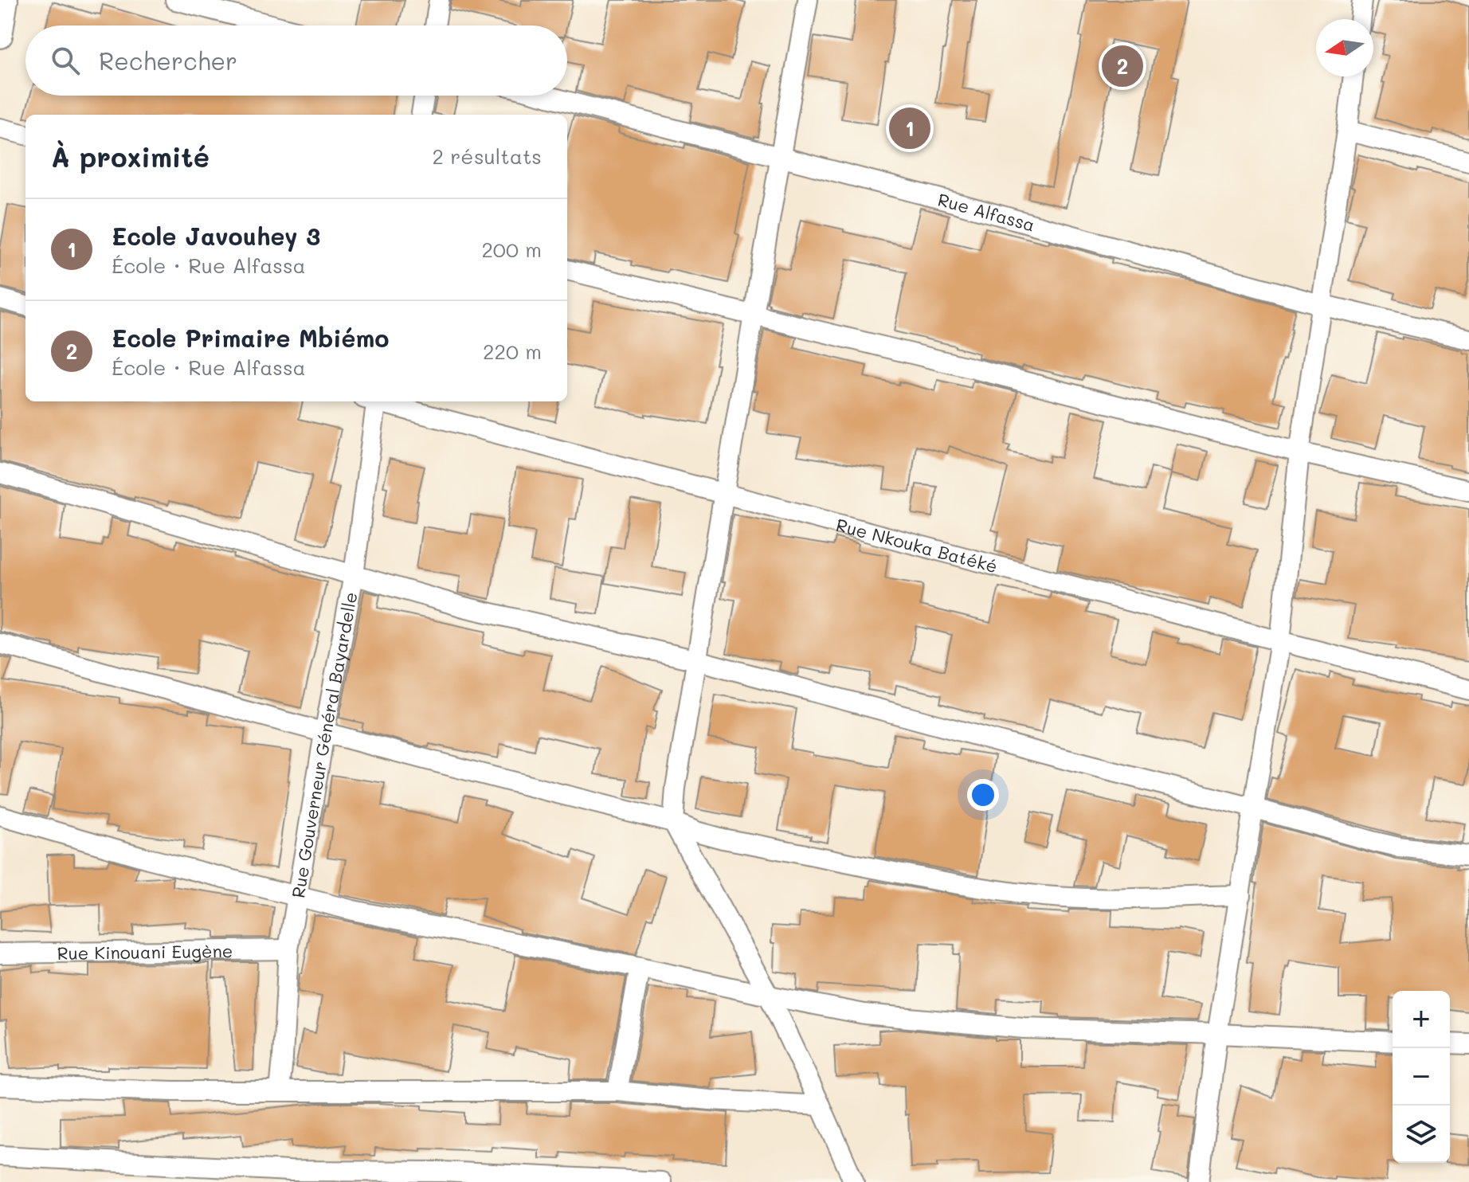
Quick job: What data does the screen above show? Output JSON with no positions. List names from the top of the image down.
{
  "streets": {
    "street": [
      "Rue Alfassa",
      "Rue Nkouka Batéké",
      "Rue Gouverneur Général Bayardelle",
      "Rue Kinouani Eugène"
    ]
  },
  "crossings": [
    ["Rue Gouverneur Général Bayardelle", "Rue Kinouani Eugène"]
  ],
  "north": "left",
  "page": {
    "search": "Rechercher",
    "pins": ["2", "1"],
    "heading": ["À proximité", "2 résultats"],
    "list": [
      {
        "mark": "1",
        "name": "Ecole Javouhey 3",
        "note": "École · Rue Alfassa",
        "value": "200 m"
      },
      {
        "mark": "2",
        "name": "Ecole Primaire Mbiémo",
        "note": "École · Rue Alfassa",
        "value": "220 m"
      }
    ],
    "map_buttons": ["+", "−"]
  }
}
